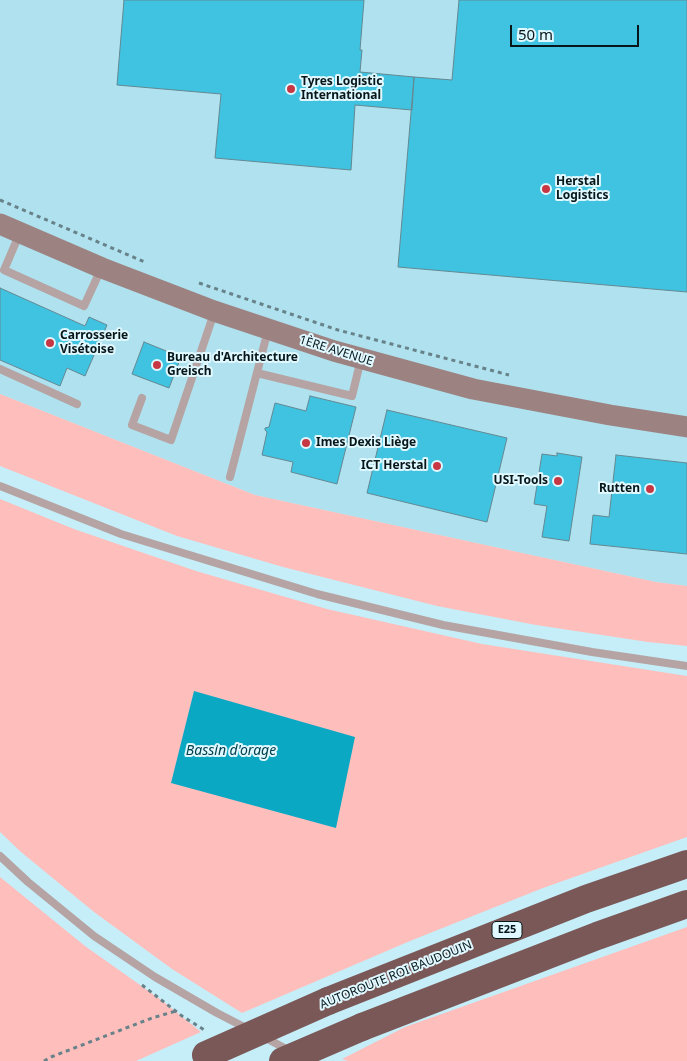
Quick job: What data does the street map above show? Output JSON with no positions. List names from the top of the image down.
{
  "streets": {
    "highway": ["E25", "AUTOROUTE ROI BAUDOUIN"],
    "street": ["1ÈRE AVENUE"]
  },
  "water": ["Bassin d'orage"],
  "places": [
    "Tyres Logistic International",
    "Herstal Logistics",
    "Carrosserie Visétoise",
    "Bureau d'Architecture Greisch",
    "Imes Dexis Liège",
    "ICT Herstal",
    "USI-Tools",
    "Rutten"
  ],
  "scale_bar": "50 m"
}
